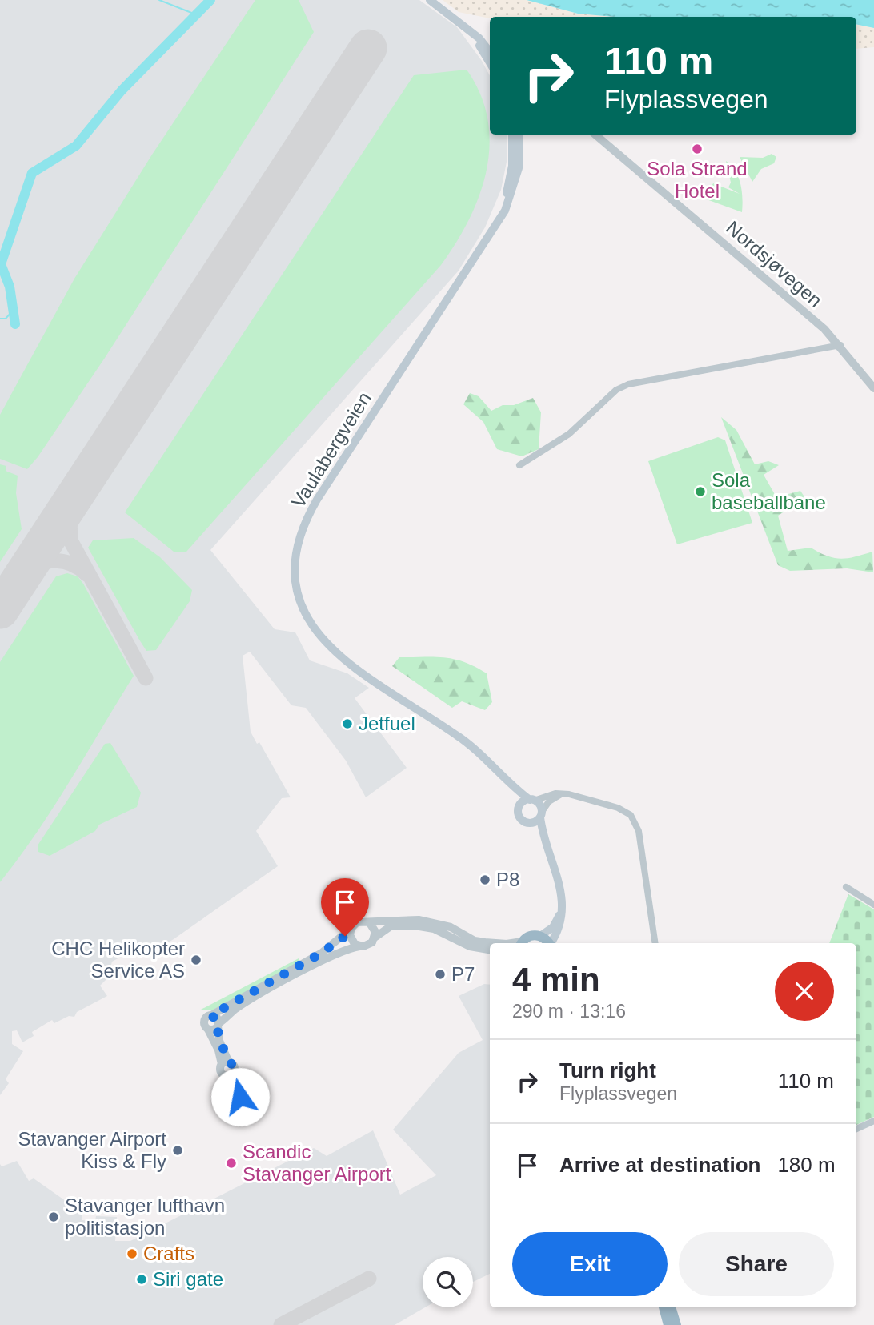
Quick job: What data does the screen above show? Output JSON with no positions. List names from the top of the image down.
{
  "streets": {
    "main road": ["Vaulabergveien"],
    "street": ["Nordsjøvegen"]
  },
  "places": [
    "Sola Strand Hotel",
    "Sola baseballbane",
    "Jetfuel",
    "P8",
    "CHC Helikopter Service AS",
    "P7",
    "Stavanger Airport Kiss & Fly",
    "Scandic Stavanger Airport",
    "Stavanger lufthavn politistasjon",
    "Crafts",
    "Siri gate"
  ],
  "page": {
    "turn": ["110 m", "Flyplassvegen"],
    "heading": ["4 min", "290 m · 13:16"],
    "list": [
      {
        "name": "Turn right",
        "note": "Flyplassvegen",
        "value": "110 m"
      },
      {
        "name": "Arrive at destination",
        "value": "180 m"
      }
    ],
    "buttons": ["Exit", "Share"]
  }
}
